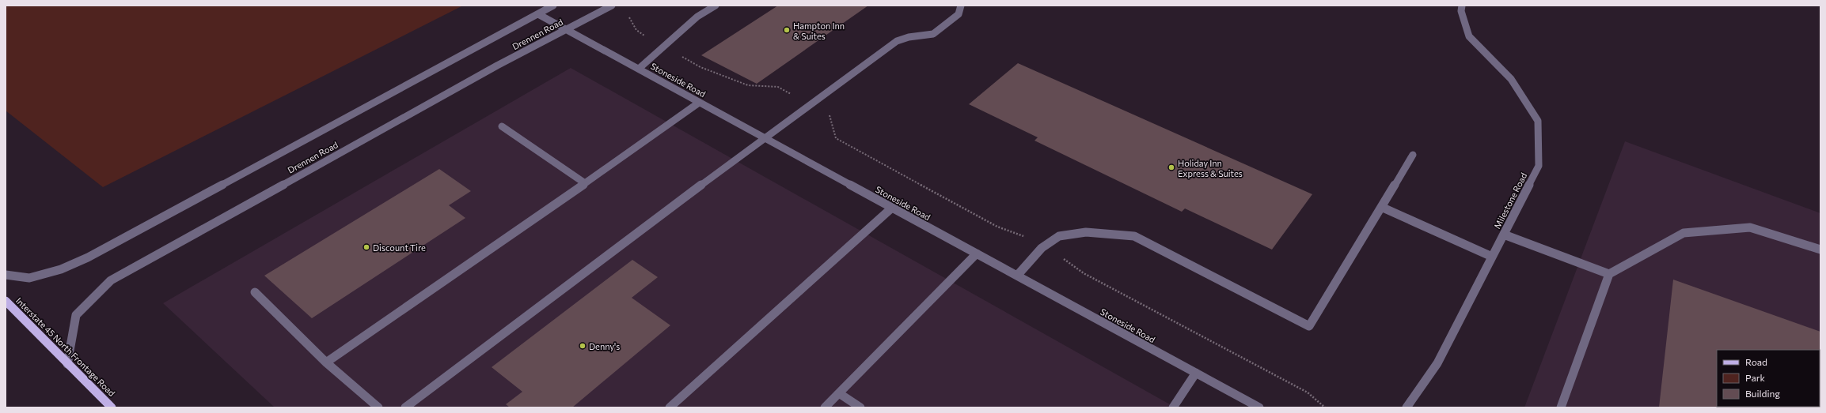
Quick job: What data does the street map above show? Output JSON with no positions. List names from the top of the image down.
{
  "streets": {
    "main road": ["Interstate 45 North Frontage Road"],
    "street": ["Drennen Road", "Stoneside Road", "Milestone Road"]
  },
  "crossings": [
    ["Drennen Road", "Stoneside Road"],
    ["Drennen Road", "Interstate 45 North Frontage Road"]
  ],
  "places": [
    "Hampton Inn & Suites",
    "Holiday Inn Express & Suites",
    "Discount Tire",
    "Denny's"
  ],
  "legend": ["Road", "Park", "Building"]
}
